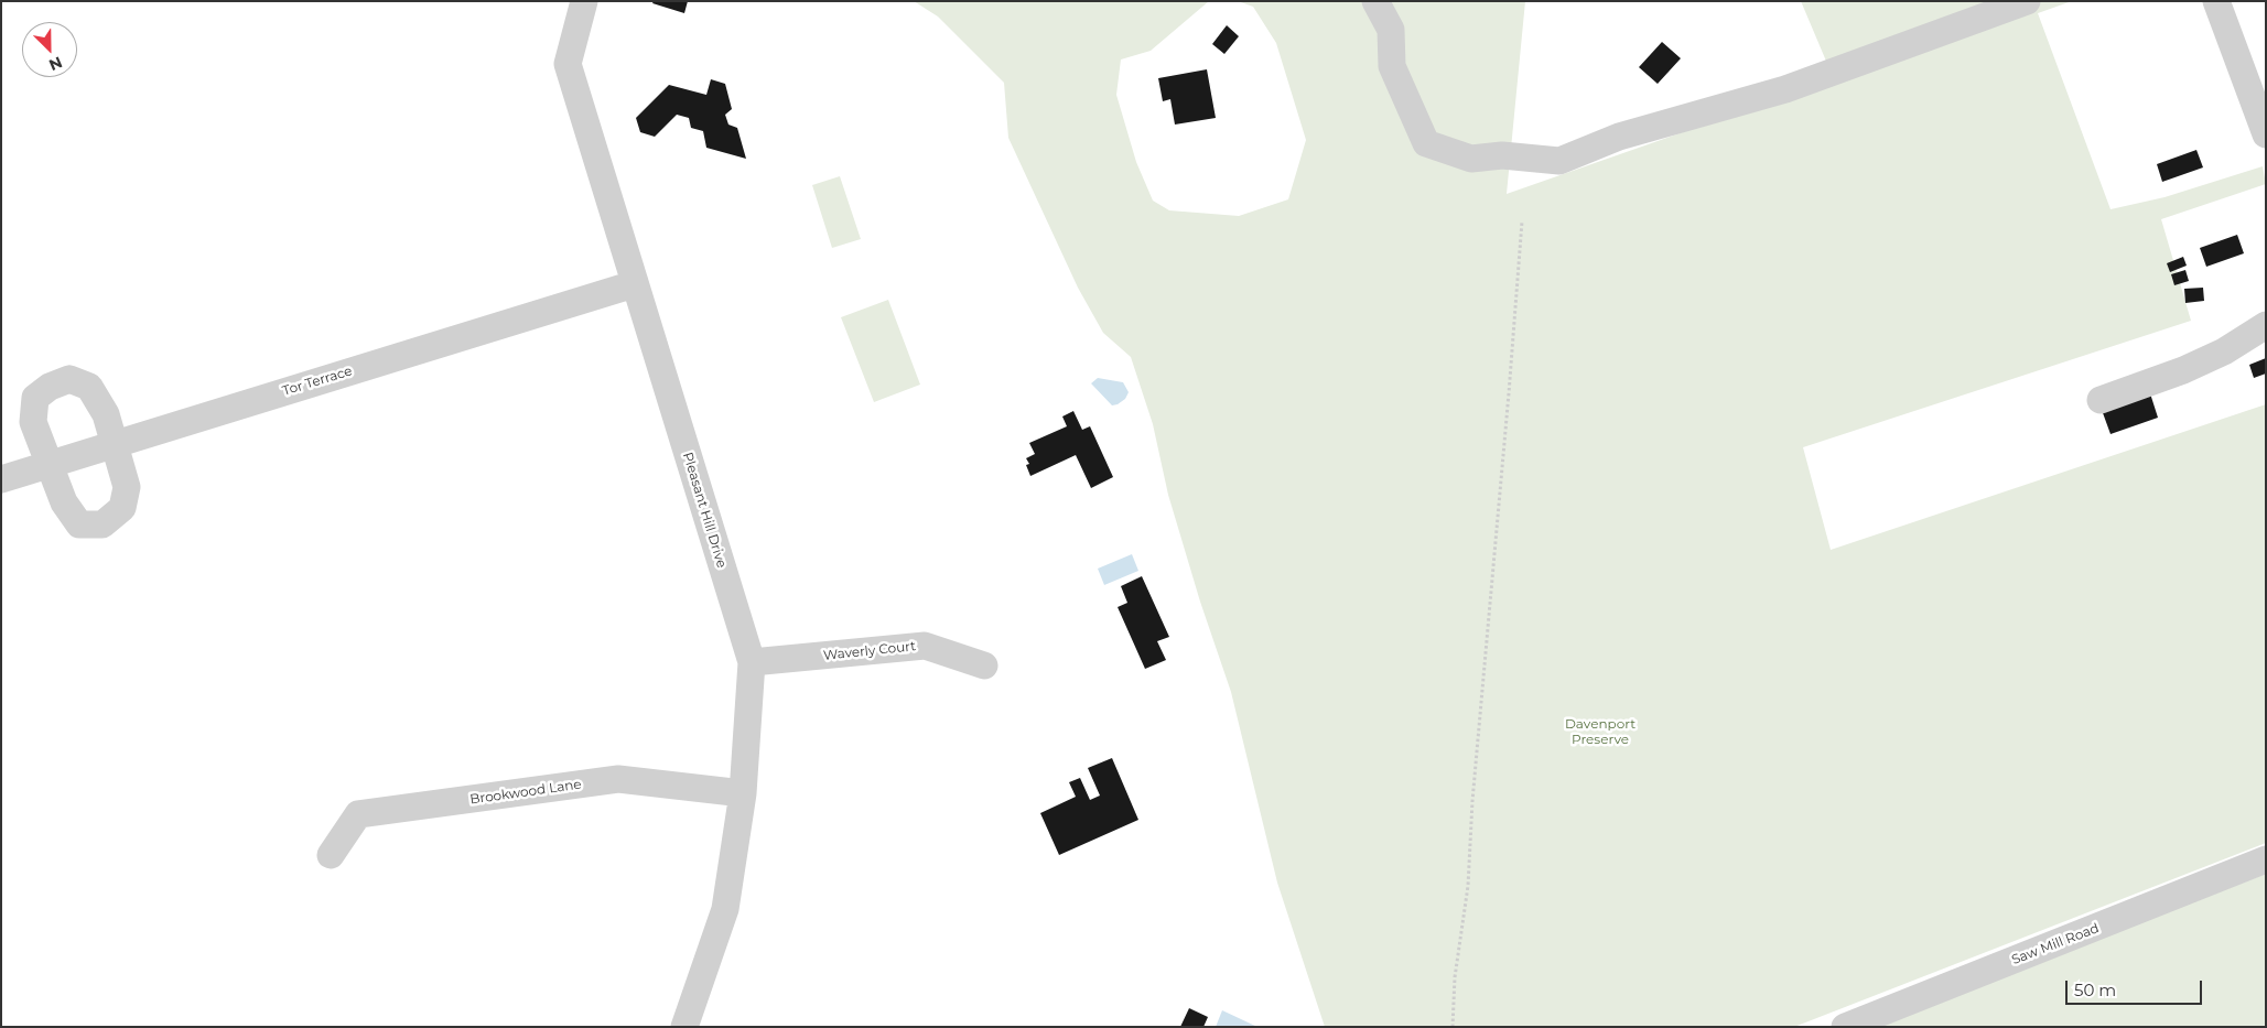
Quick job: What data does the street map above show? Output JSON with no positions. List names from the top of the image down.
{
  "streets": {
    "street": [
      "Tor Terrace",
      "Pleasant Hill Drive",
      "Waverly Court",
      "Brookwood Lane",
      "Saw Mill Road"
    ]
  },
  "crossings": [
    ["Tor Terrace", "Pleasant Hill Drive"],
    ["Pleasant Hill Drive", "Waverly Court"],
    ["Pleasant Hill Drive", "Brookwood Lane"]
  ],
  "parks": ["Davenport Preserve"],
  "scale_bar": "50 m",
  "north": "bottom right"
}
